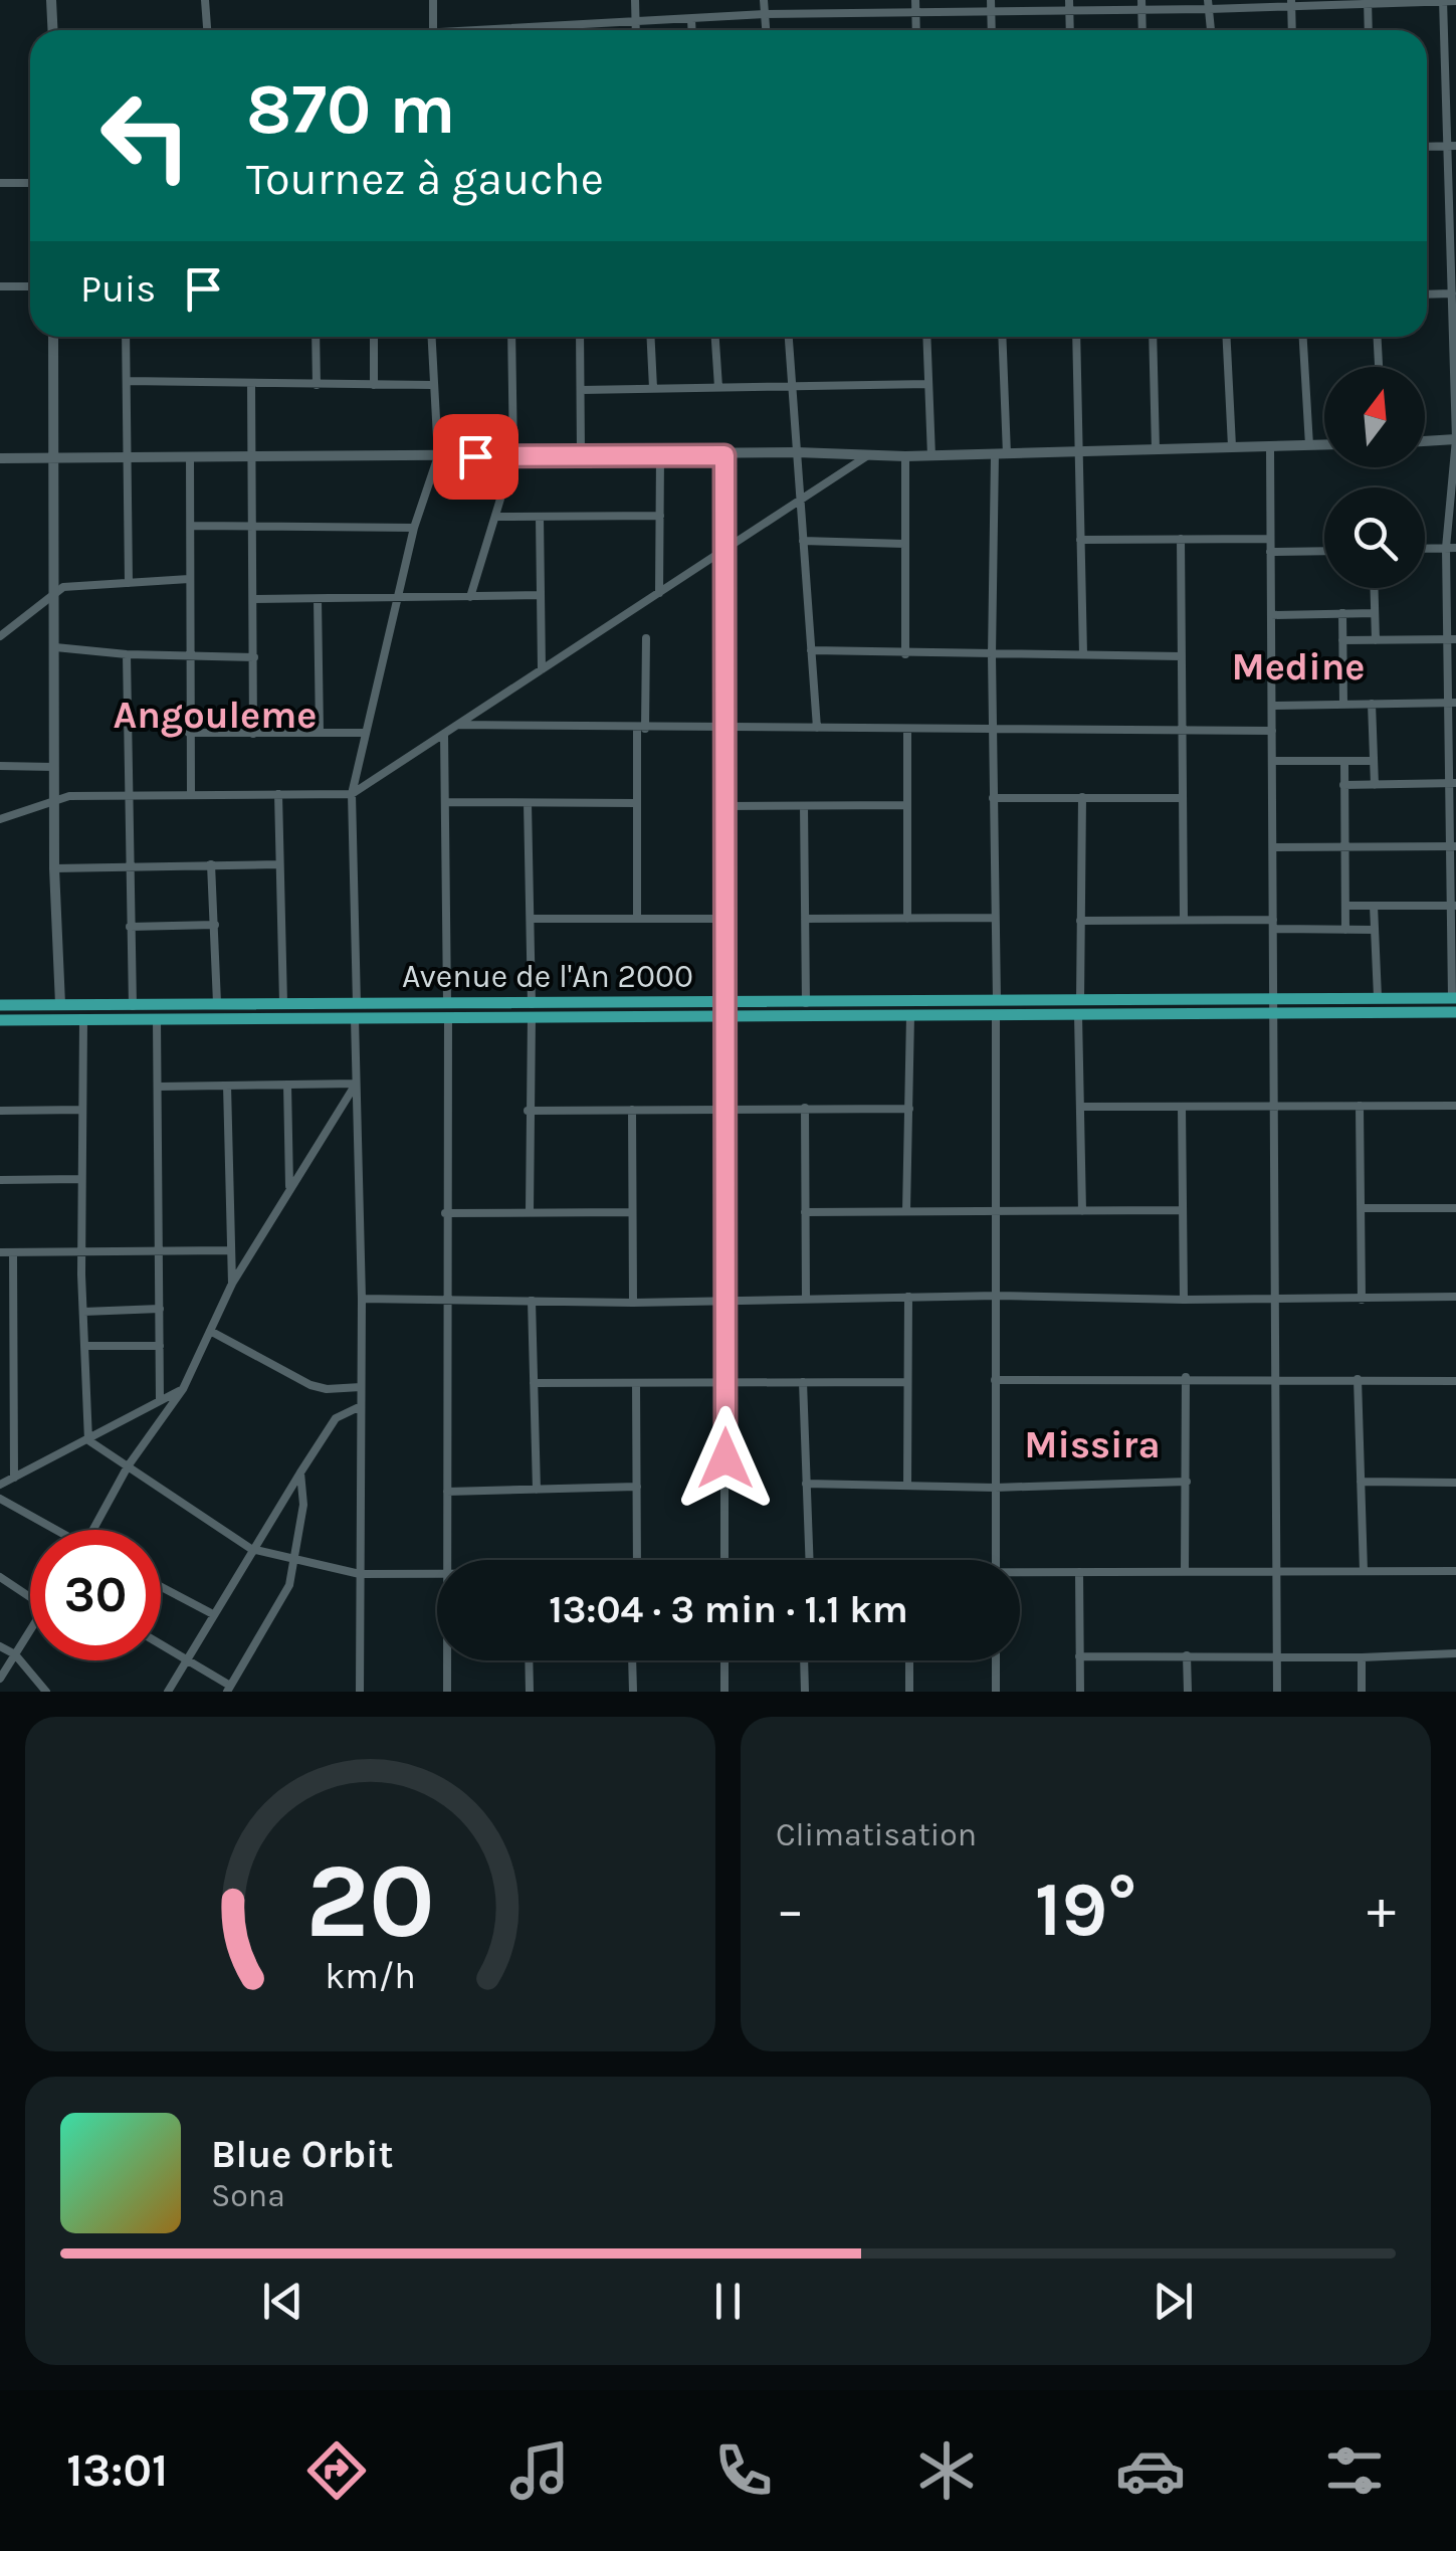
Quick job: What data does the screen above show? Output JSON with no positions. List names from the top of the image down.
{
  "streets": {
    "main road": ["Avenue de l'An 2000"]
  },
  "districts": ["Medine", "Angouleme", "Missira"],
  "north": "top",
  "page": {
    "turn": ["870 m", "Tournez à gauche"],
    "then": "Puis",
    "limit": "30",
    "trip": "13:04 · 3 min · 1.1 km",
    "tile": "Climatisation",
    "heat": ["−", "19°", "+"],
    "song": ["Blue Orbit", "Sona"],
    "tabs": "13:01",
    "gauge": ["20", "km/h"]
  }
}
